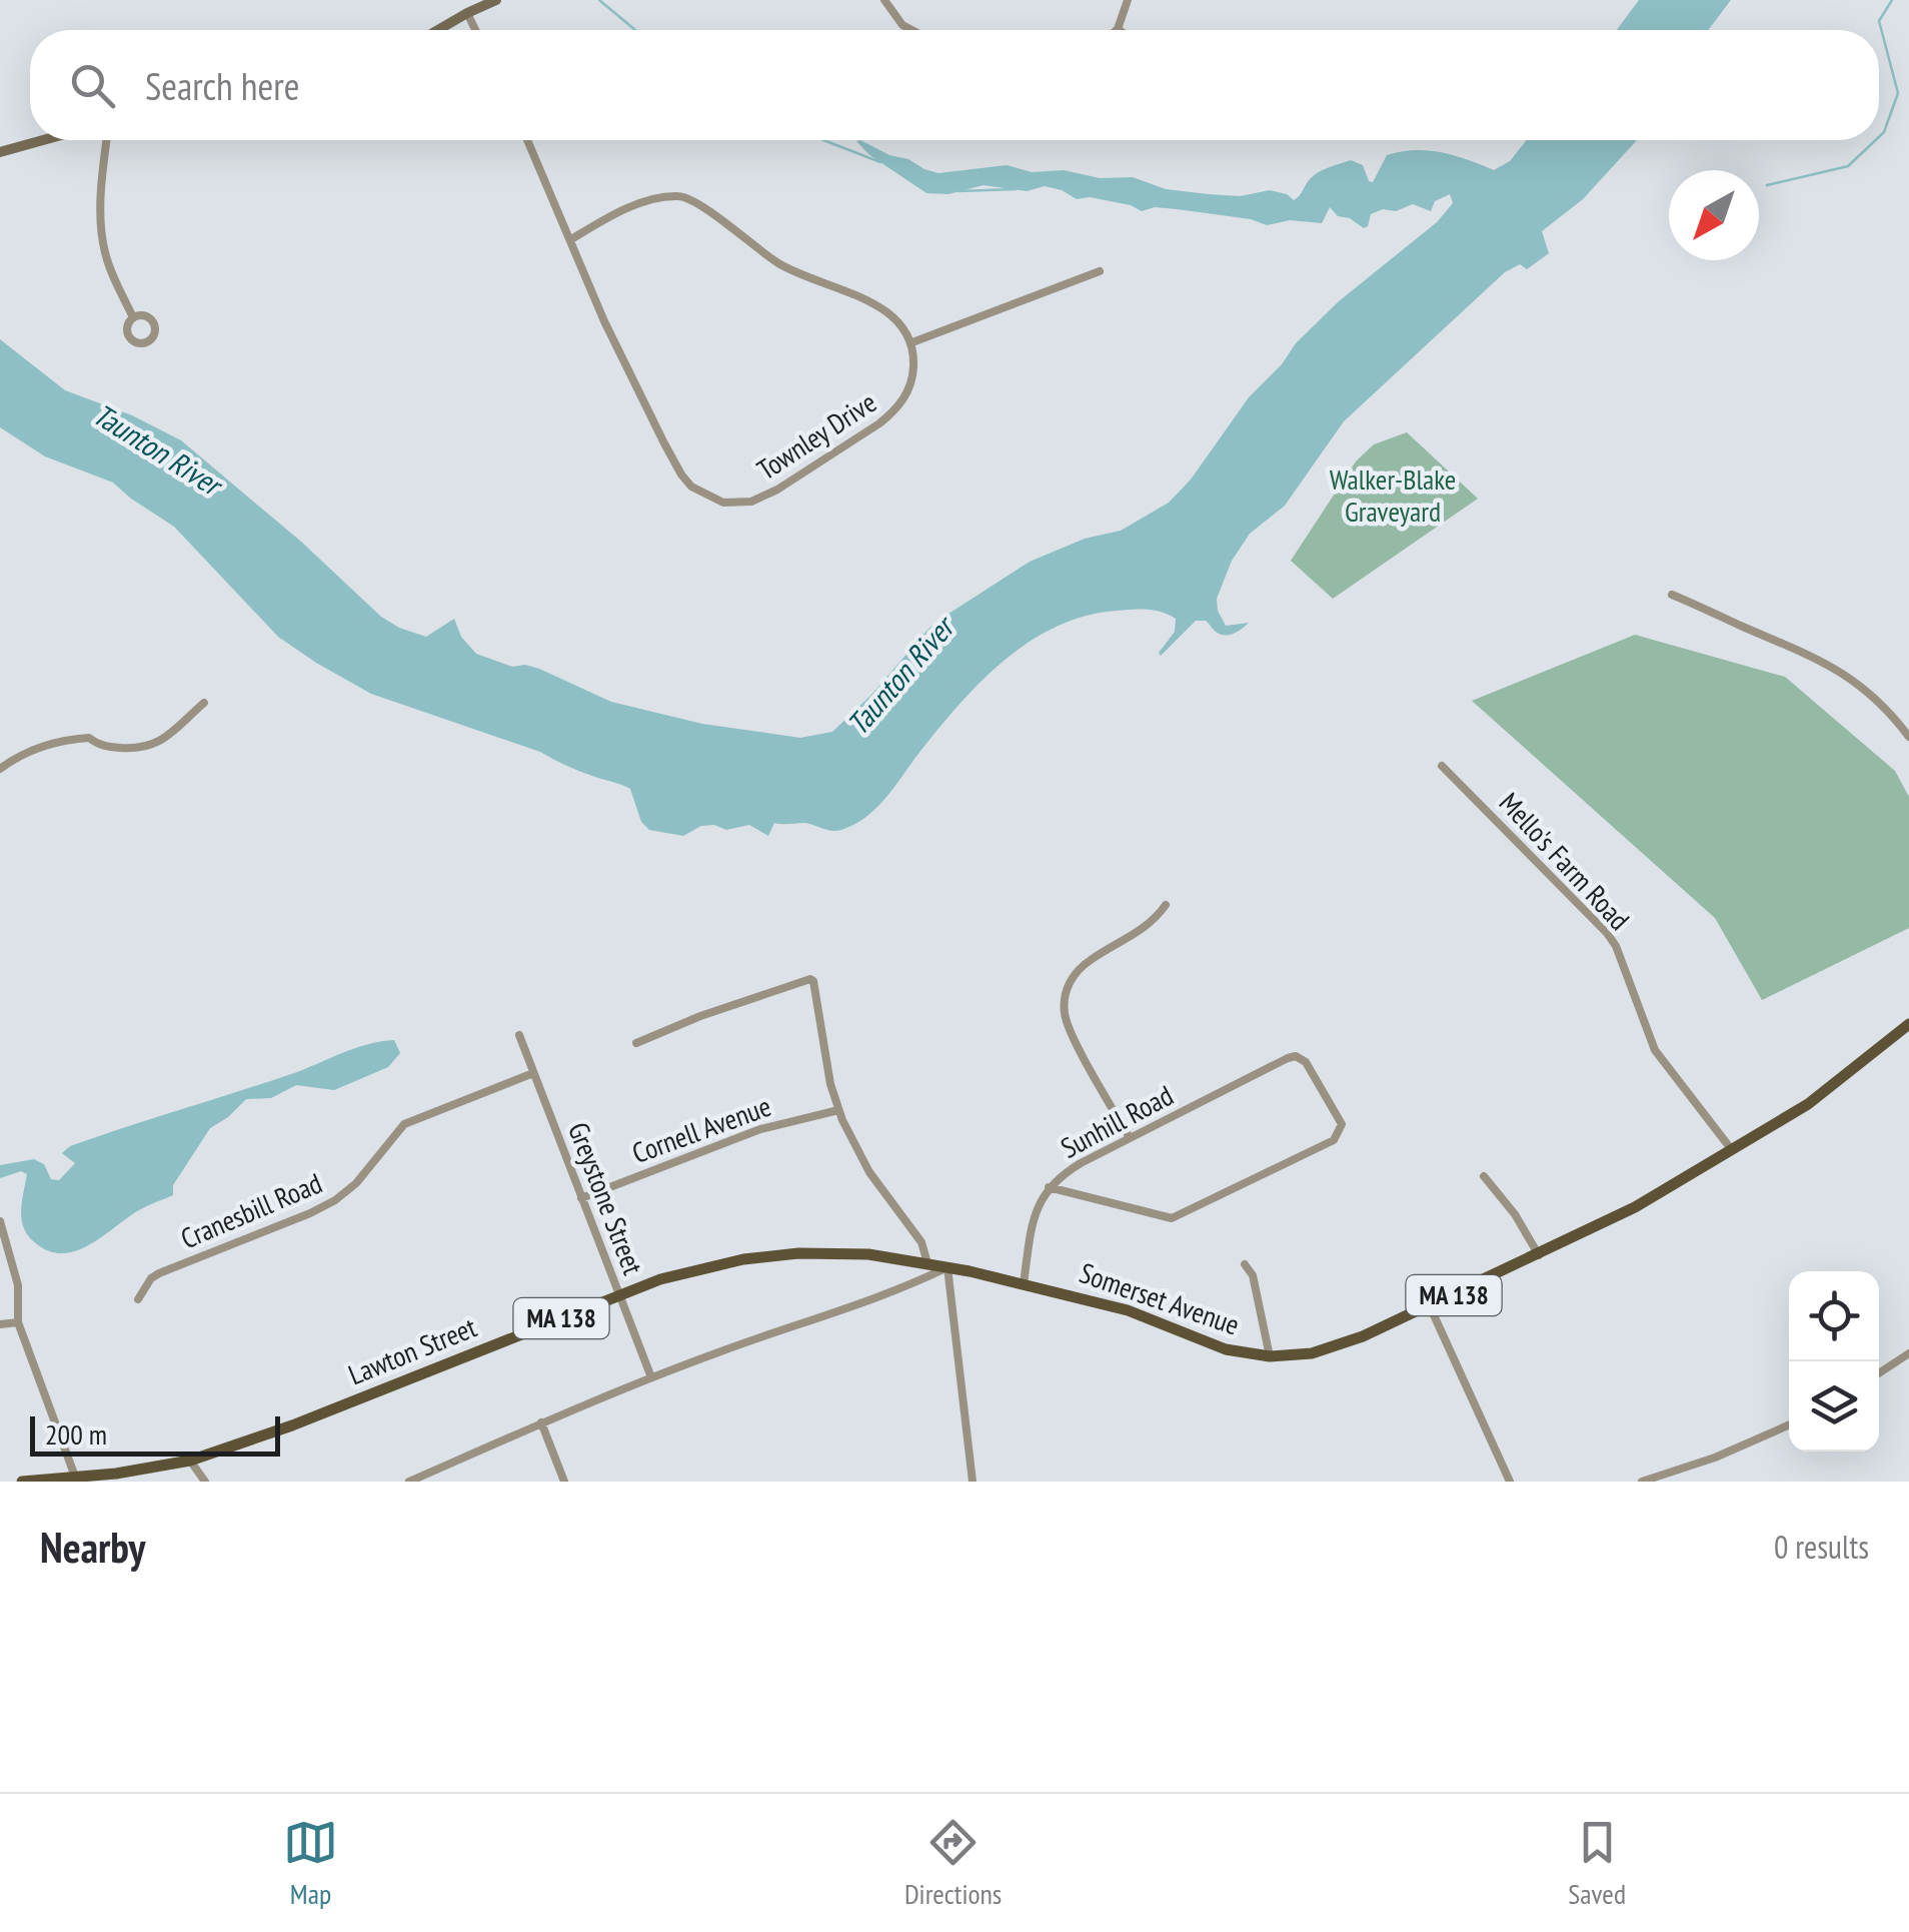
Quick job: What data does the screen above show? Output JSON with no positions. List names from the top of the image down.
{
  "streets": {
    "main road": ["MA 138", "Somerset Avenue", "Lawton Street"],
    "street": [
      "Townley Drive",
      "Mello's Farm Road",
      "Sunhill Road",
      "Cornell Avenue",
      "Greystone Street",
      "Cranesbill Road"
    ]
  },
  "crossings": [
    ["Mello's Farm Road", "Somerset Avenue"],
    ["Sunhill Road", "Somerset Avenue"],
    ["Cornell Avenue", "Greystone Street"],
    ["Greystone Street", "Cranesbill Road"],
    ["Greystone Street", "Lawton Street"],
    ["MA 138", "Lawton Street"],
    ["Somerset Avenue", "Lawton Street"]
  ],
  "water": ["Taunton River"],
  "parks": ["Walker-Blake Graveyard"],
  "scale_bar": "200 m",
  "north": "bottom left",
  "page": {
    "search": "Search here",
    "scale": "200 m",
    "heading": ["Nearby", "0 results"],
    "nav": ["Map", "Directions", "Saved"]
  }
}
